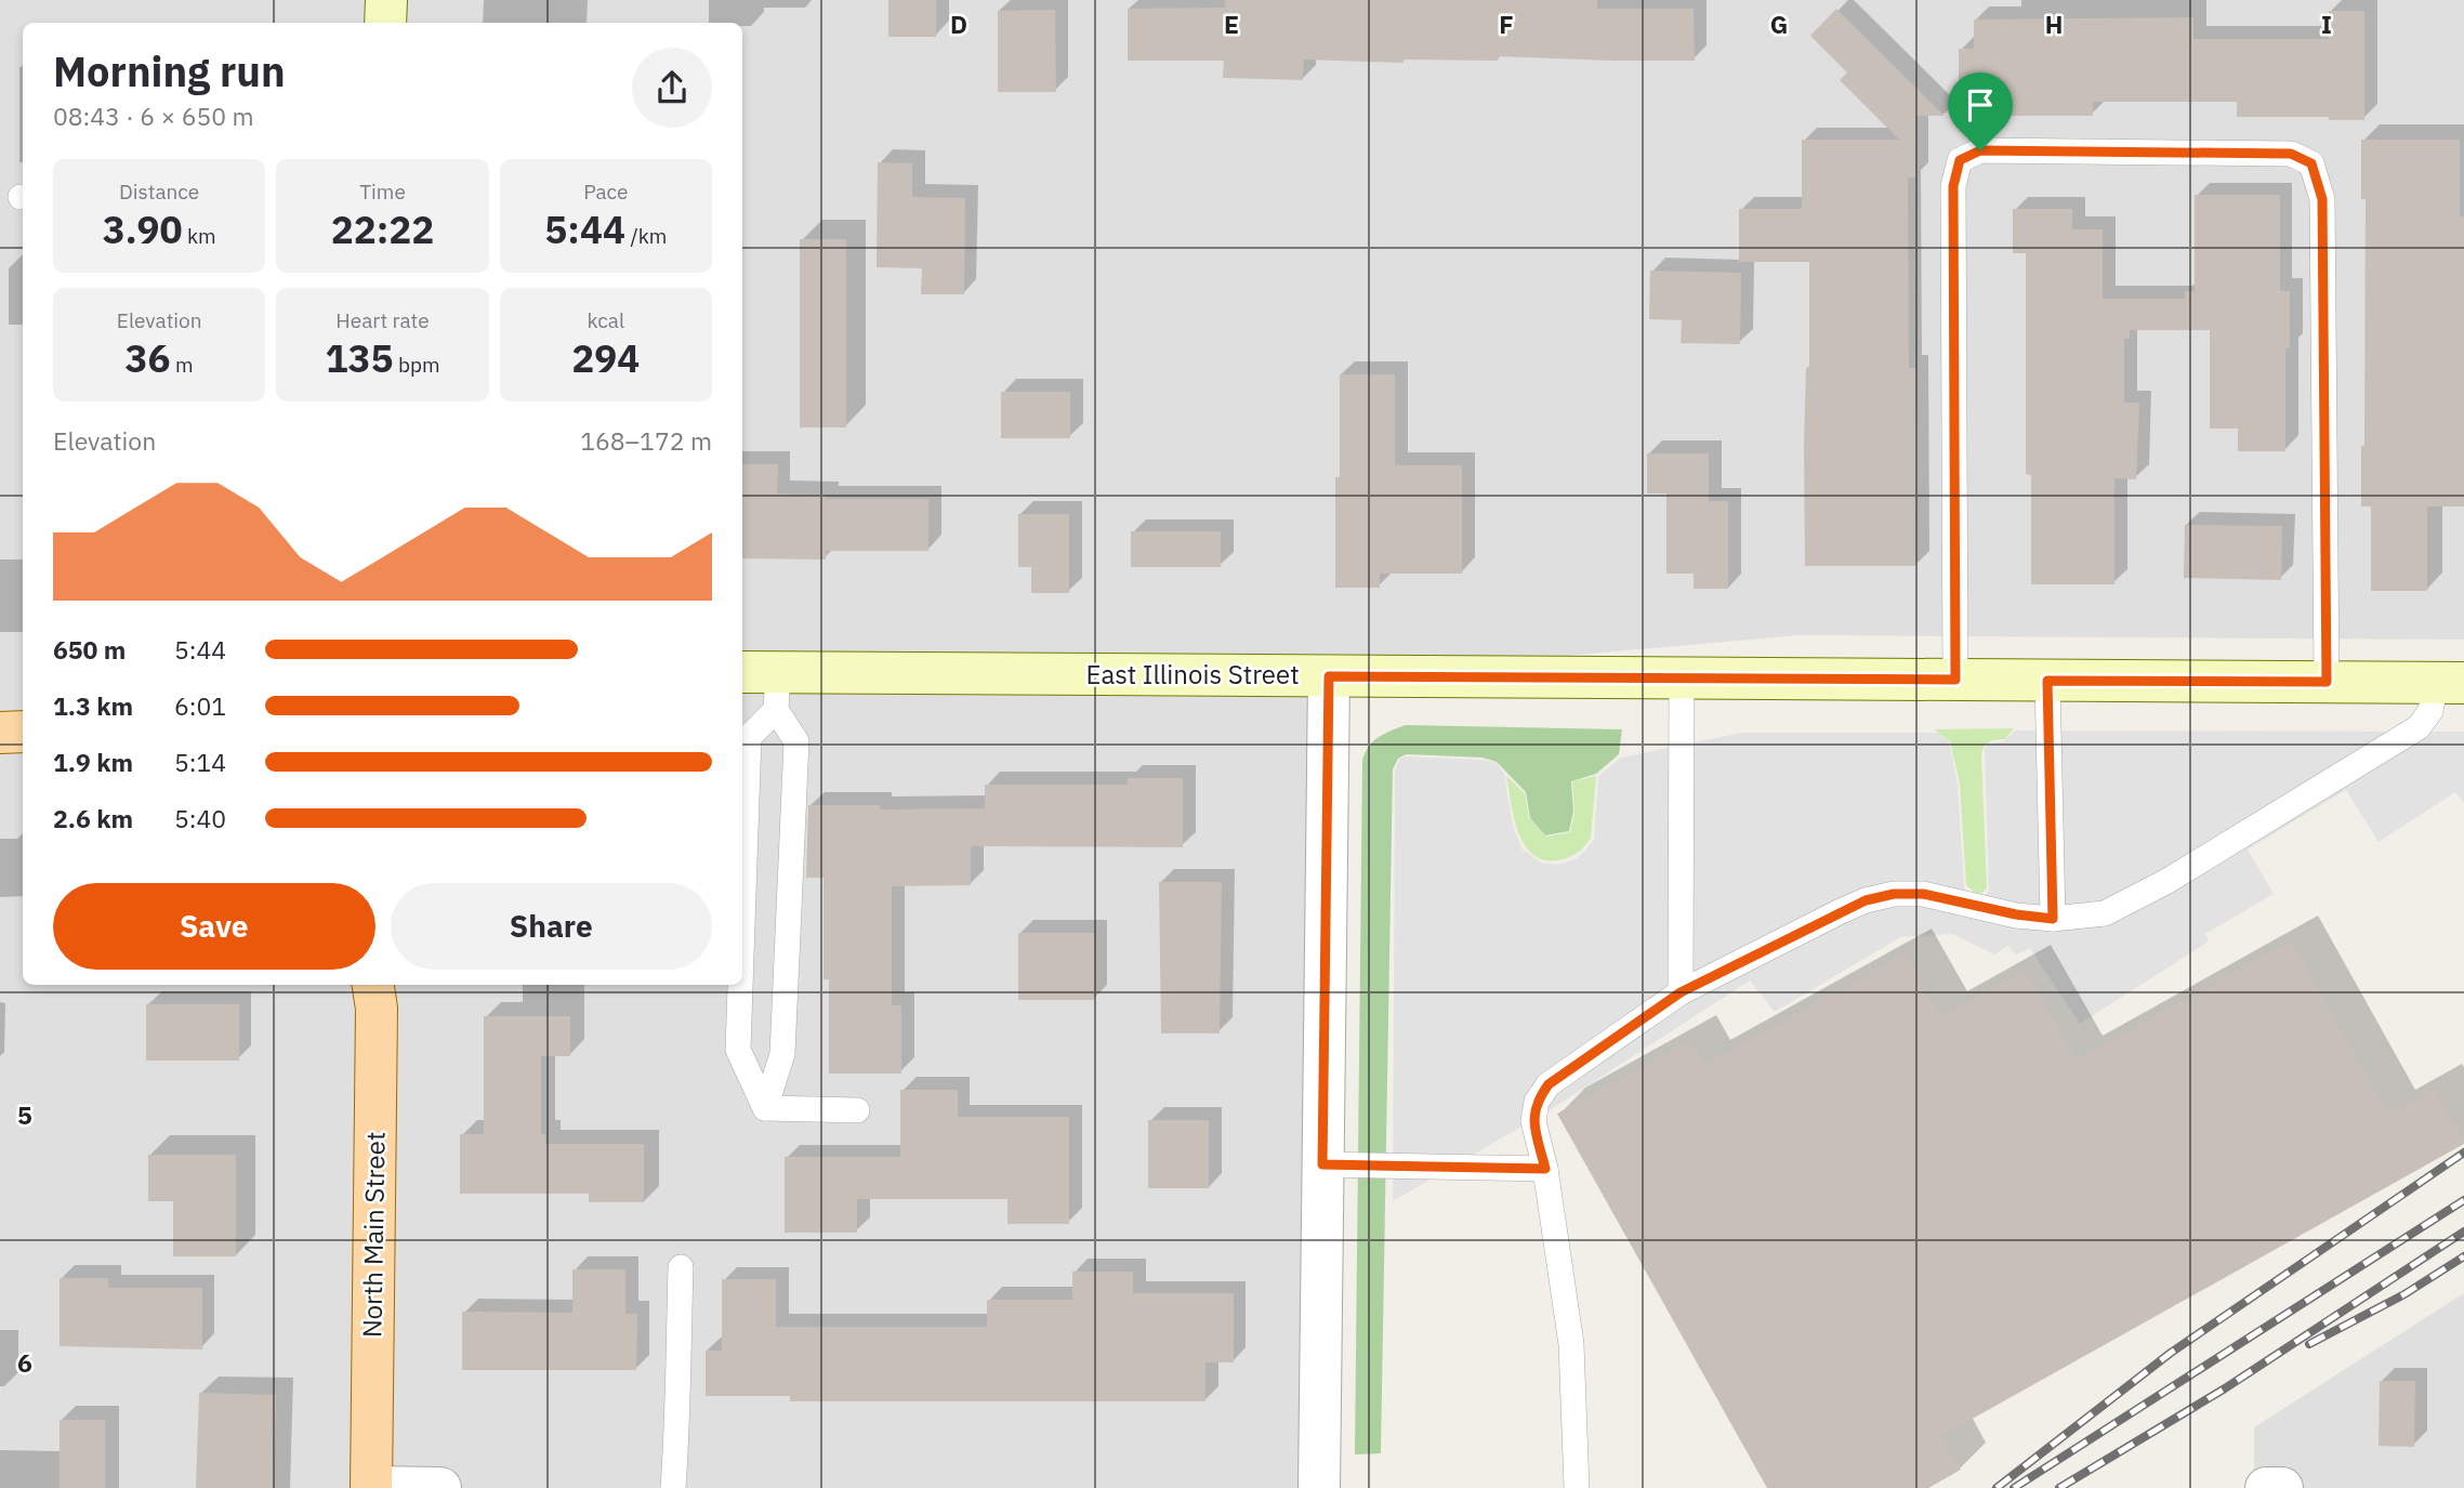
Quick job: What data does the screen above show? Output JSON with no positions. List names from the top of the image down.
{
  "streets": {
    "main road": ["North Main Street"],
    "street": ["East Illinois Street"]
  },
  "page": {
    "heading": ["Morning run", "08:43 · 6 × 650 m"],
    "stats": [
      ["Distance", "3.90 km"],
      ["Time", "22:22"],
      ["Pace", "5:44 /km"],
      ["Elevation", "36 m"],
      ["Heart rate", "135 bpm"],
      ["kcal", "294"]
    ],
    "chart": ["Elevation", "168–172 m"],
    "list": [
      {
        "name": "650 m",
        "note": "5:44"
      },
      {
        "name": "1.3 km",
        "note": "6:01"
      },
      {
        "name": "1.9 km",
        "note": "5:14"
      },
      {
        "name": "2.6 km",
        "note": "5:40"
      }
    ],
    "buttons": ["Save", "Share"]
  },
  "grid": {
    "columns": [
      "D",
      "E",
      "F",
      "G",
      "H",
      "I"
    ],
    "rows": ["5", "6"]
  }
}
